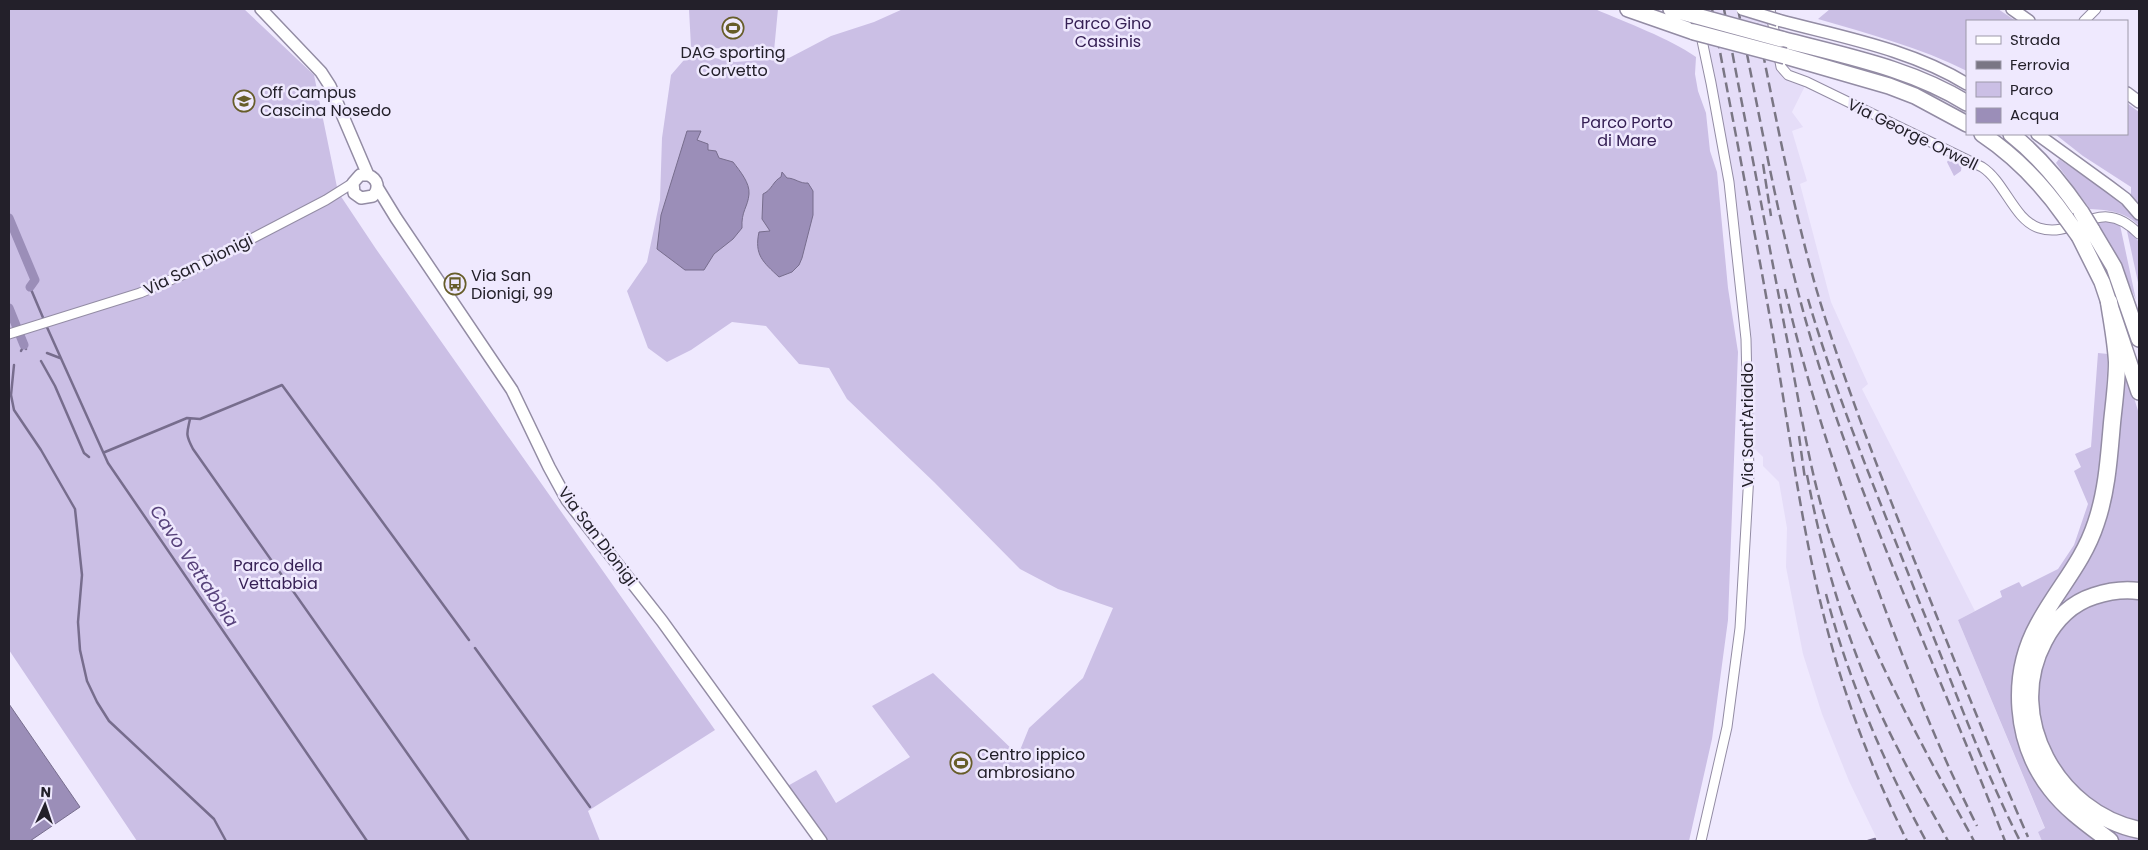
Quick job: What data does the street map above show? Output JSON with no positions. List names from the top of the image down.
{
  "streets": {
    "street": ["Via George Orwell", "Via San Dionigi", "Via Sant'Arialdo"]
  },
  "water": ["Cavo Vettabbia"],
  "parks": ["Parco Gino Cassinis", "Parco Porto di Mare", "Parco della Vettabbia"],
  "places": {
    "sports": ["DAG sporting Corvetto", "Centro ippico ambrosiano"],
    "school or university": ["Off Campus Cascina Nosedo"],
    "bus stop": ["Via San Dionigi, 99"]
  },
  "legend": [
    "Strada",
    "Ferrovia",
    "Parco",
    "Acqua"
  ],
  "north": "top"
}
